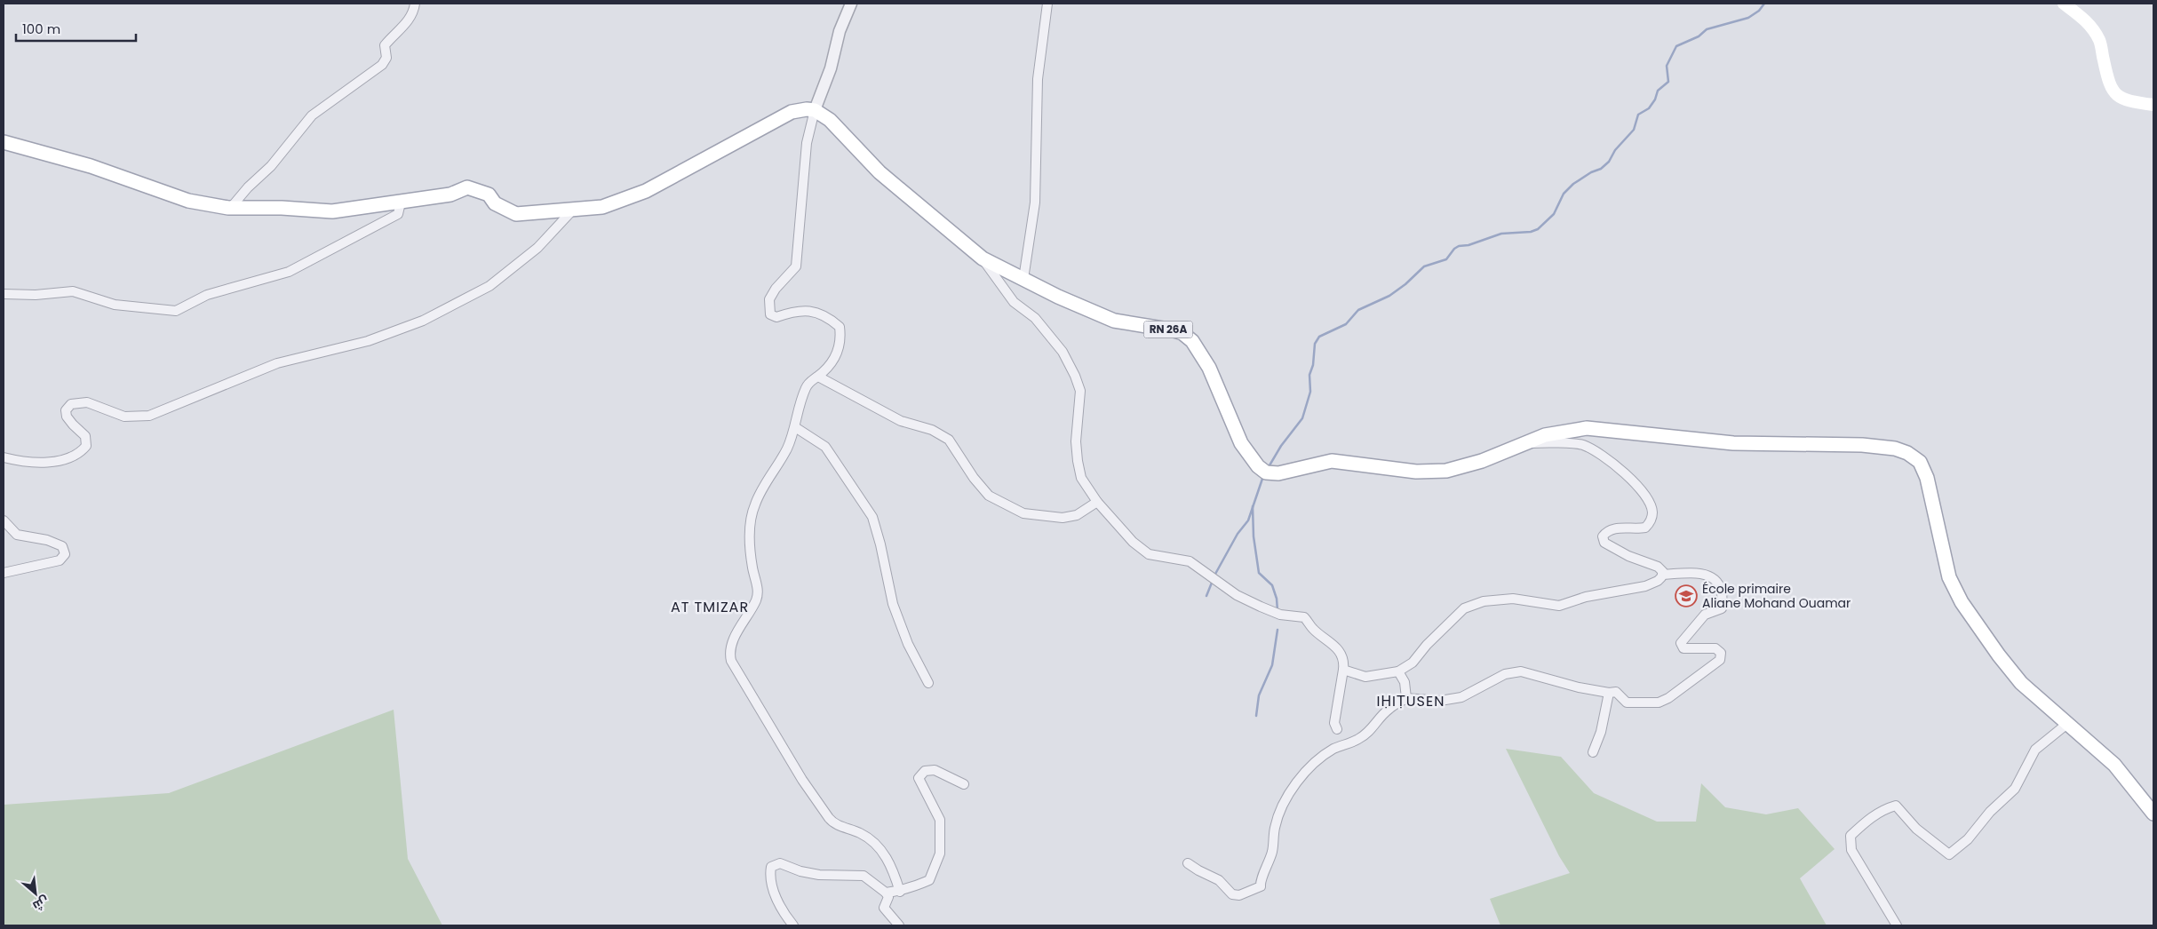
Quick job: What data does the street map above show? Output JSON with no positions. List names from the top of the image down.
{
  "streets": {
    "main road": ["RN 26A"]
  },
  "districts": ["AT TMIZAR", "IḤIṬUSEN"],
  "places": {
    "school or university": ["École primaire Aliane Mohand Ouamar"]
  },
  "scale_bar": "100 m",
  "north": "bottom right"
}
